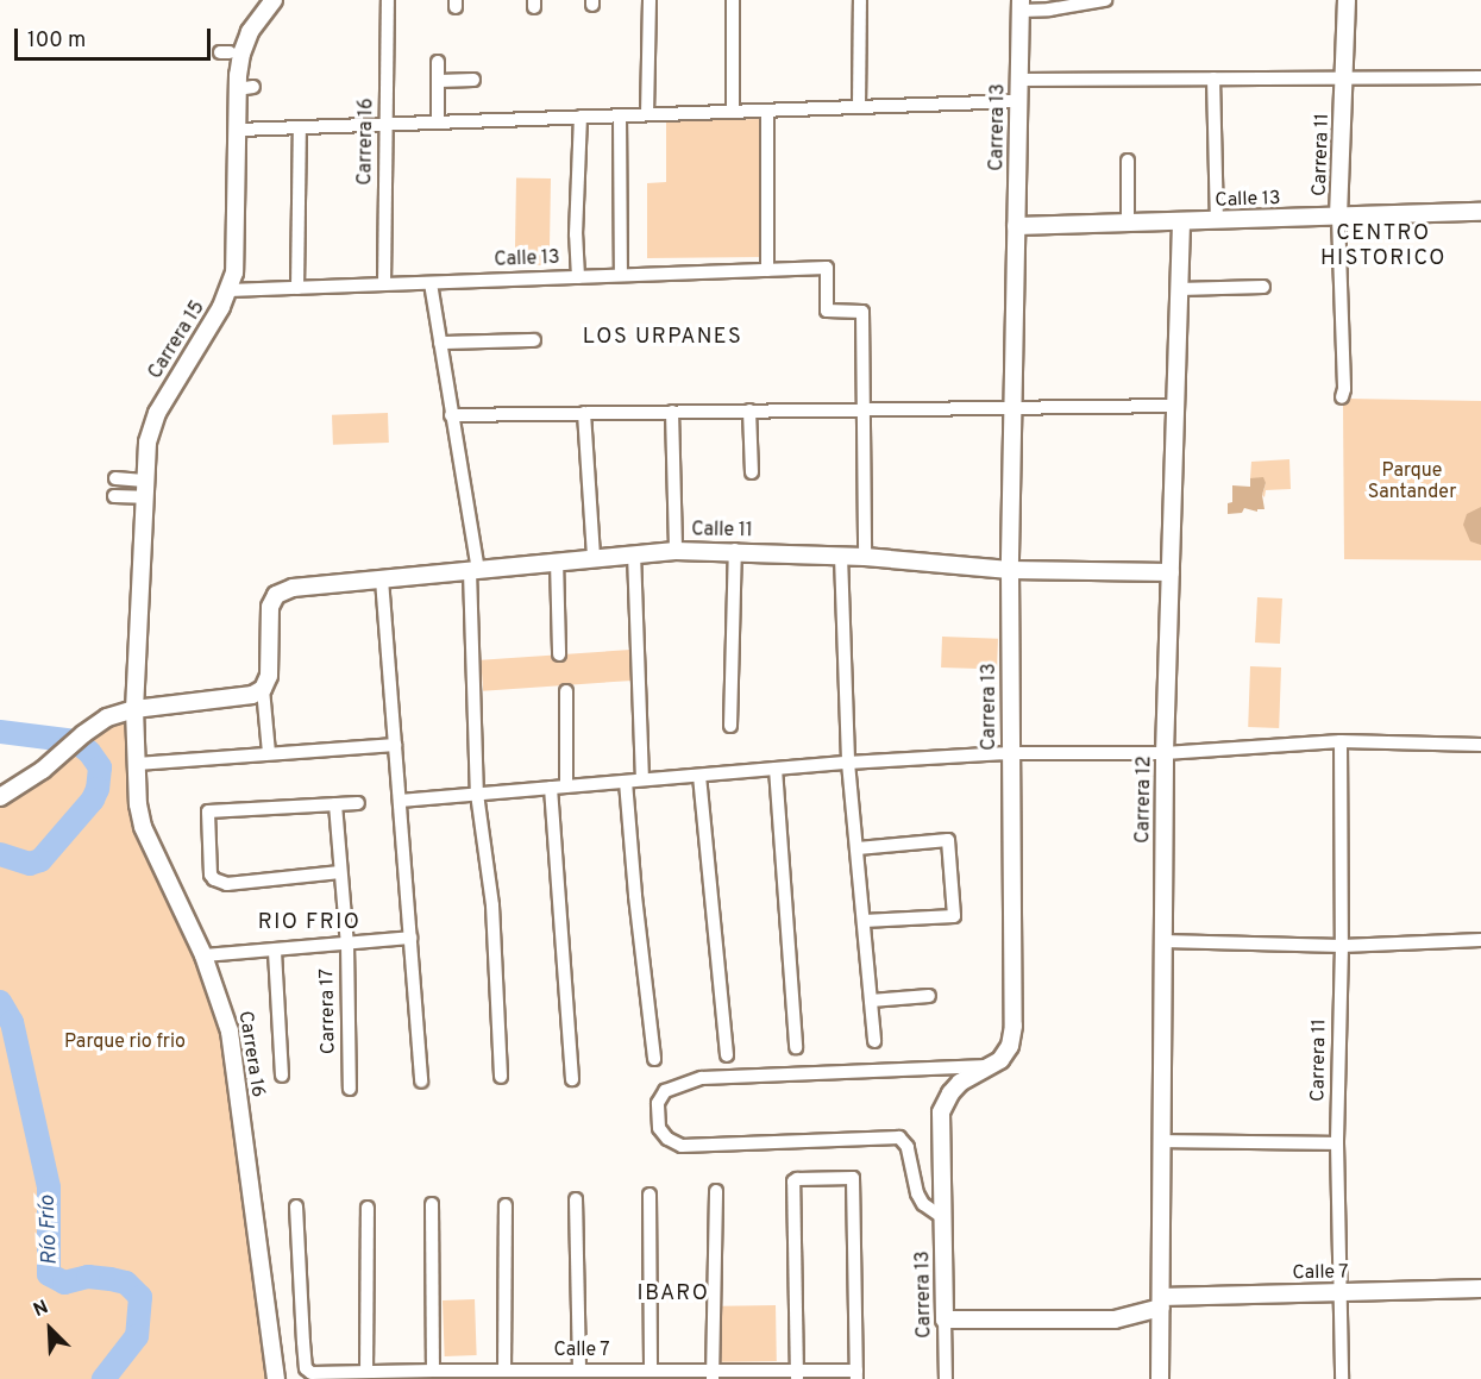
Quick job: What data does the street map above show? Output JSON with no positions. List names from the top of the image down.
{
  "streets": {
    "street": [
      "Carrera 13",
      "Carrera 16",
      "Carrera 11",
      "Calle 13",
      "Carrera 15",
      "Calle 11",
      "Carrera 12",
      "Carrera 17",
      "Calle 7"
    ]
  },
  "crossings": [
    ["Carrera 13", "Calle 13"],
    ["Carrera 13", "Calle 11"],
    ["Carrera 13", "Calle 7"],
    ["Carrera 16", "Calle 13"],
    ["Carrera 16", "Carrera 15"],
    ["Carrera 11", "Calle 13"],
    ["Carrera 11", "Calle 7"],
    ["Calle 13", "Carrera 15"],
    ["Calle 13", "Carrera 12"],
    ["Calle 11", "Carrera 12"],
    ["Carrera 12", "Calle 7"]
  ],
  "districts": [
    "CENTRO HISTORICO",
    "LOS URPANES",
    "RIO FRIO",
    "IBARO"
  ],
  "water": ["Río Frío"],
  "parks": ["Parque Santander", "Parque rio frio"],
  "scale_bar": "100 m",
  "north": "top left"
}
